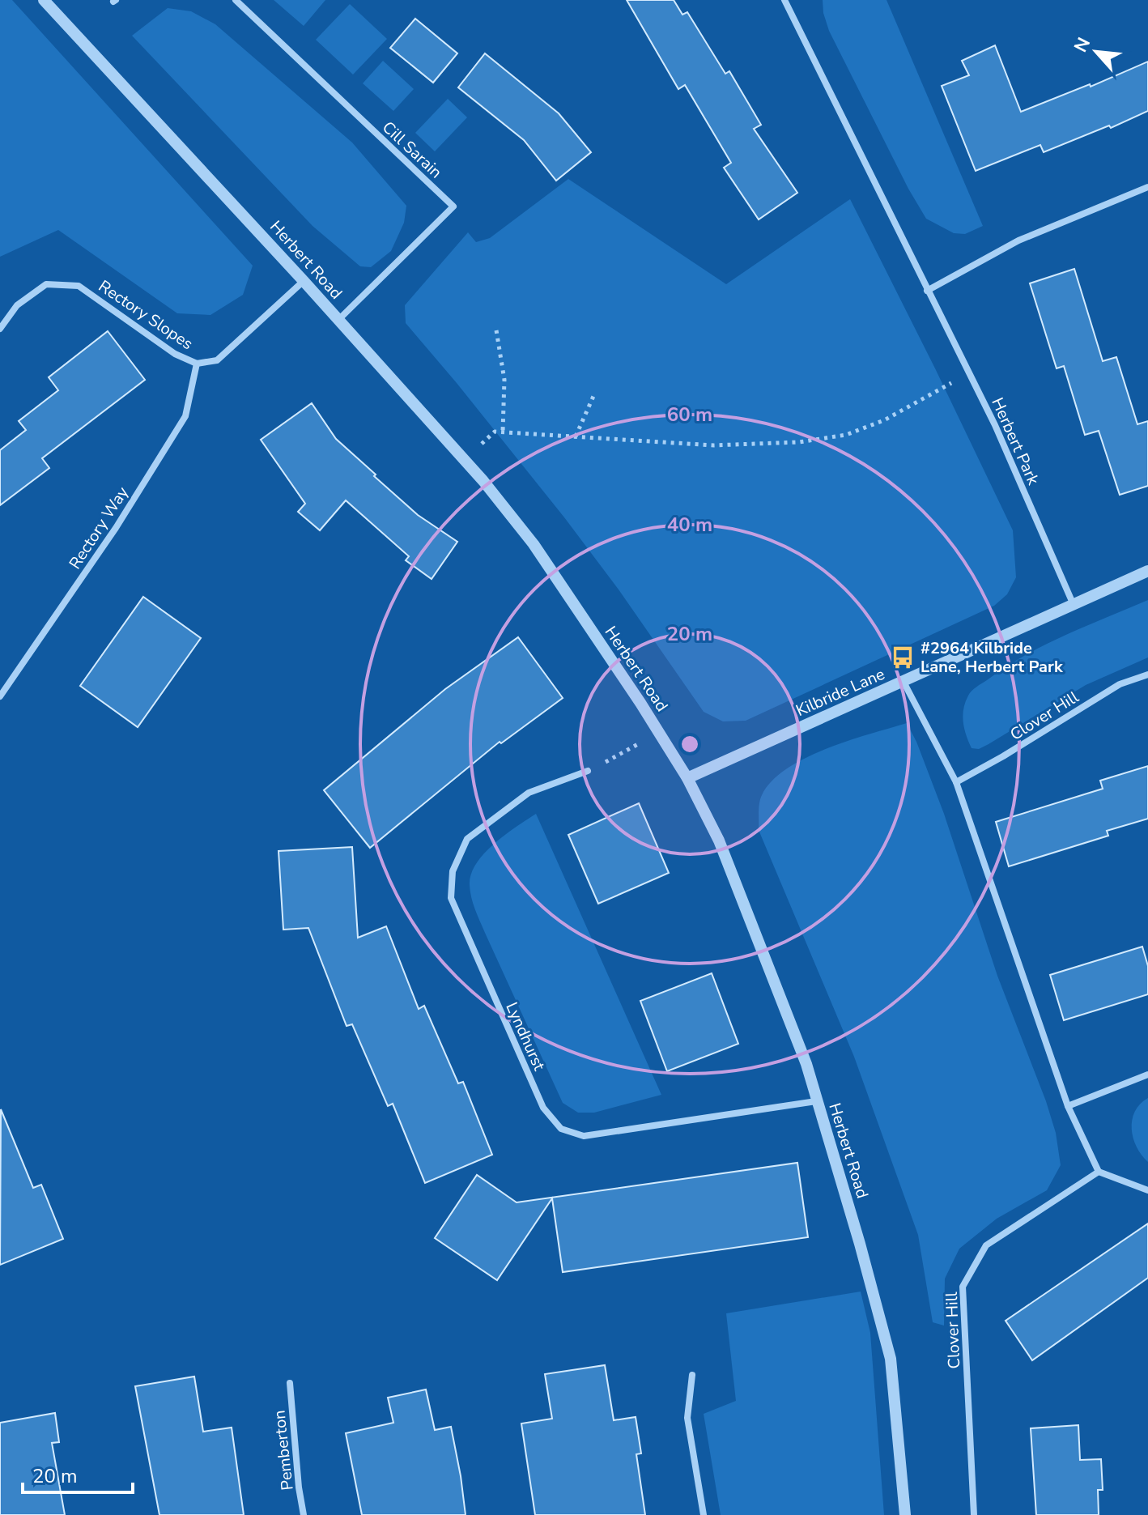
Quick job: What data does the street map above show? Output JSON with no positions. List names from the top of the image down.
{
  "streets": {
    "street": [
      "Cill Sarain",
      "Herbert Road",
      "Rectory Slopes",
      "Herbert Park",
      "Rectory Way",
      "Kilbride Lane",
      "Clover Hill",
      "Lyndhurst",
      "Pemberton"
    ]
  },
  "crossings": [
    ["Cill Sarain", "Herbert Road"],
    ["Herbert Road", "Rectory Slopes"],
    ["Herbert Road", "Kilbride Lane"],
    ["Herbert Road", "Lyndhurst"],
    ["Rectory Slopes", "Rectory Way"],
    ["Herbert Park", "Kilbride Lane"]
  ],
  "places": {
    "bus stop": ["#2964 Kilbride Lane, Herbert Park"]
  },
  "scale_bar": "20 m",
  "north": "top left",
  "rings": ["60 m", "40 m", "20 m"]
}
